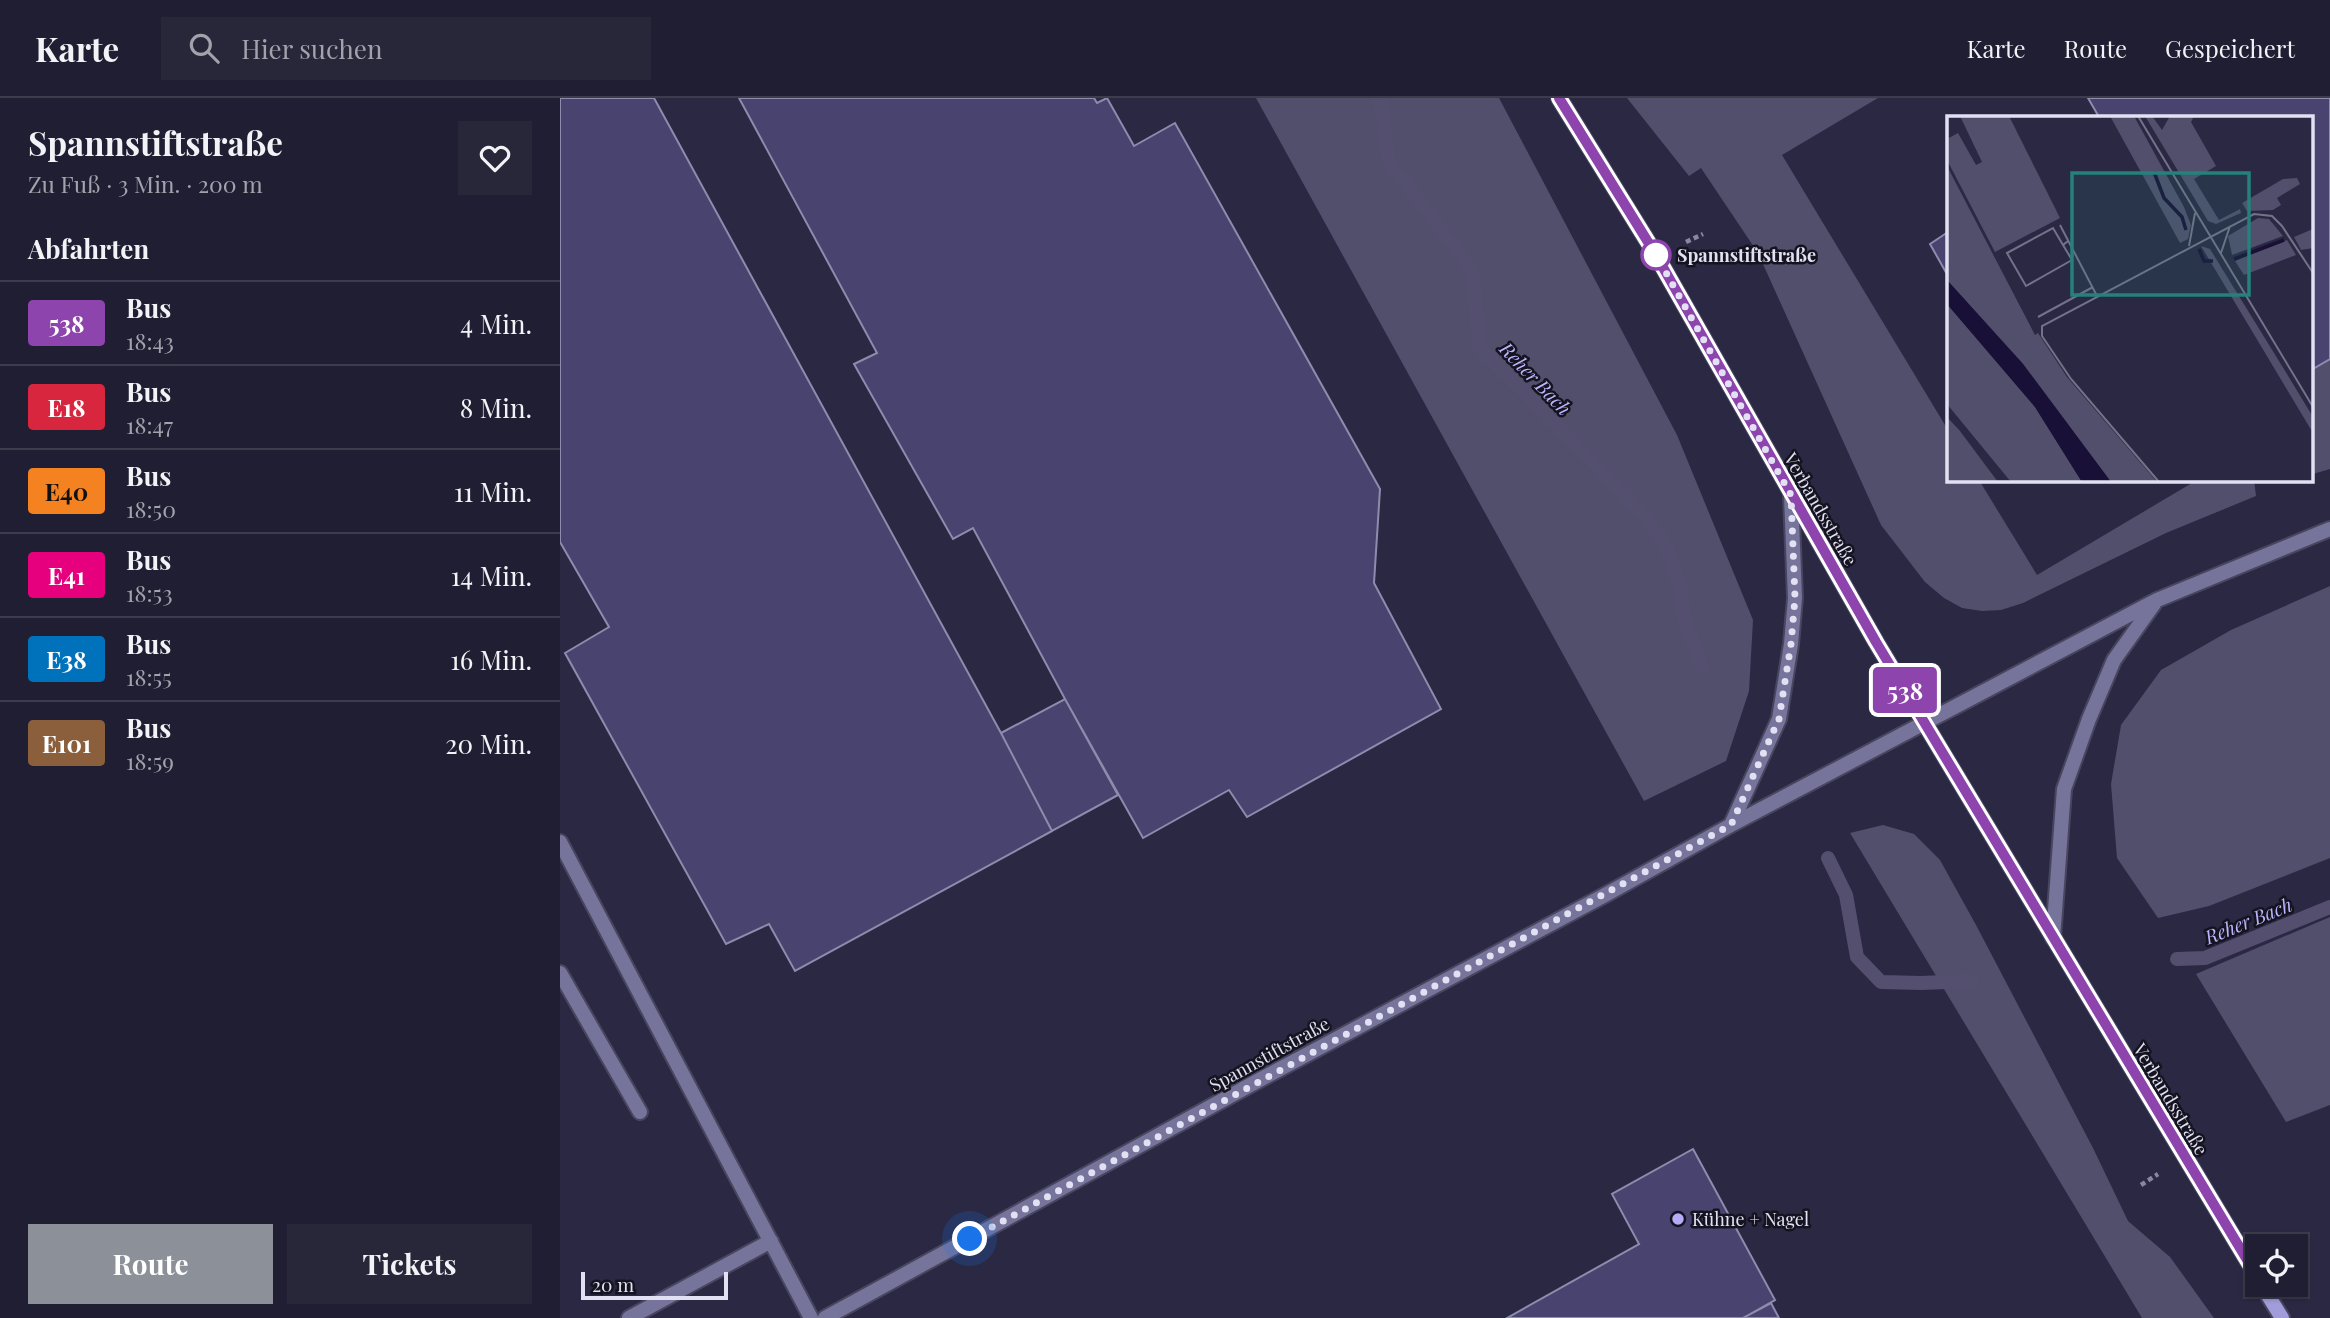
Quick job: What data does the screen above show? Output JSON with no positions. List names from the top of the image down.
{
  "streets": {
    "main road": ["Verbandsstraße"],
    "street": ["Spannstiftstraße"]
  },
  "crossings": [
    ["Verbandsstraße", "Spannstiftstraße"]
  ],
  "water": ["Reher Bach"],
  "places": ["Spannstiftstraße", "Kühne + Nagel"],
  "lines": ["bus line 538"],
  "scale_bar": "20 m",
  "page": {
    "header": "Karte",
    "search": "Hier suchen",
    "nav": ["Karte", "Route", "Gespeichert"],
    "heading": [
      ["Spannstiftstraße", "Zu Fuß · 3 Min. · 200 m"],
      "Abfahrten"
    ],
    "on_map": "538",
    "list": [
      {
        "mark": "538",
        "name": "Bus",
        "note": "18:43",
        "value": "4 Min."
      },
      {
        "mark": "E18",
        "name": "Bus",
        "note": "18:47",
        "value": "8 Min."
      },
      {
        "mark": "E40",
        "name": "Bus",
        "note": "18:50",
        "value": "11 Min."
      },
      {
        "mark": "E41",
        "name": "Bus",
        "note": "18:53",
        "value": "14 Min."
      },
      {
        "mark": "E38",
        "name": "Bus",
        "note": "18:55",
        "value": "16 Min."
      },
      {
        "mark": "E101",
        "name": "Bus",
        "note": "18:59",
        "value": "20 Min."
      }
    ],
    "buttons": ["Route", "Tickets"],
    "scale": "20 m"
  }
}
